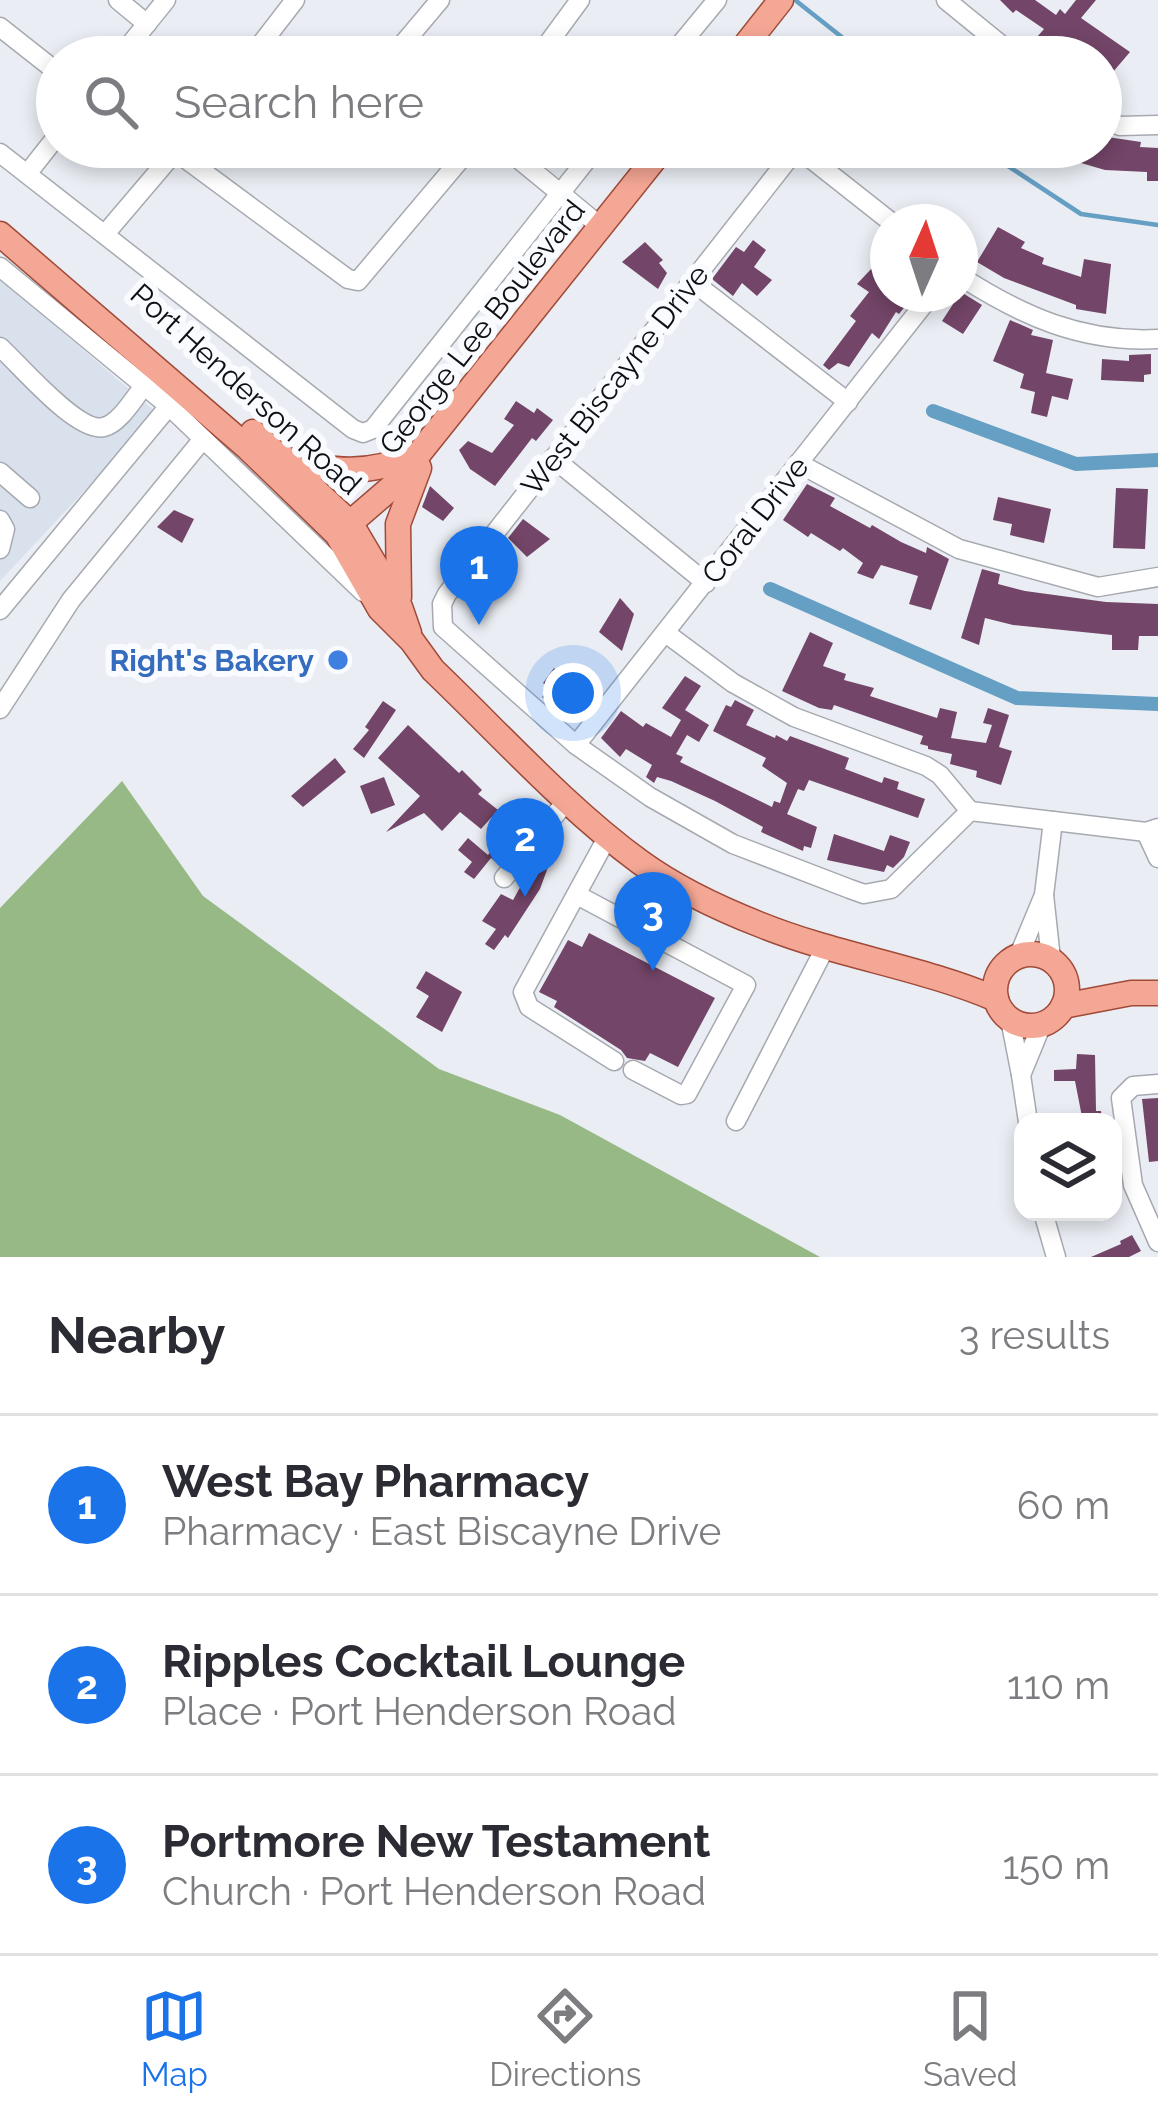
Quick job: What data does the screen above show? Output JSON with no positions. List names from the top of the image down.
{
  "streets": {
    "main road": ["George Lee Boulevard", "Port Henderson Road"],
    "street": ["West Biscayne Drive", "Coral Drive"]
  },
  "crossings": [
    ["George Lee Boulevard", "Port Henderson Road"],
    ["West Biscayne Drive", "Coral Drive"]
  ],
  "places": ["Right's Bakery"],
  "north": "top",
  "page": {
    "search": "Search here",
    "pins": ["1", "2", "3"],
    "heading": ["Nearby", "3 results"],
    "list": [
      {
        "mark": "1",
        "name": "West Bay Pharmacy",
        "note": "Pharmacy · East Biscayne Drive",
        "value": "60 m"
      },
      {
        "mark": "2",
        "name": "Ripples Cocktail Lounge",
        "note": "Place · Port Henderson Road",
        "value": "110 m"
      },
      {
        "mark": "3",
        "name": "Portmore New Testament",
        "note": "Church · Port Henderson Road",
        "value": "150 m"
      }
    ],
    "nav": ["Map", "Directions", "Saved"]
  }
}
